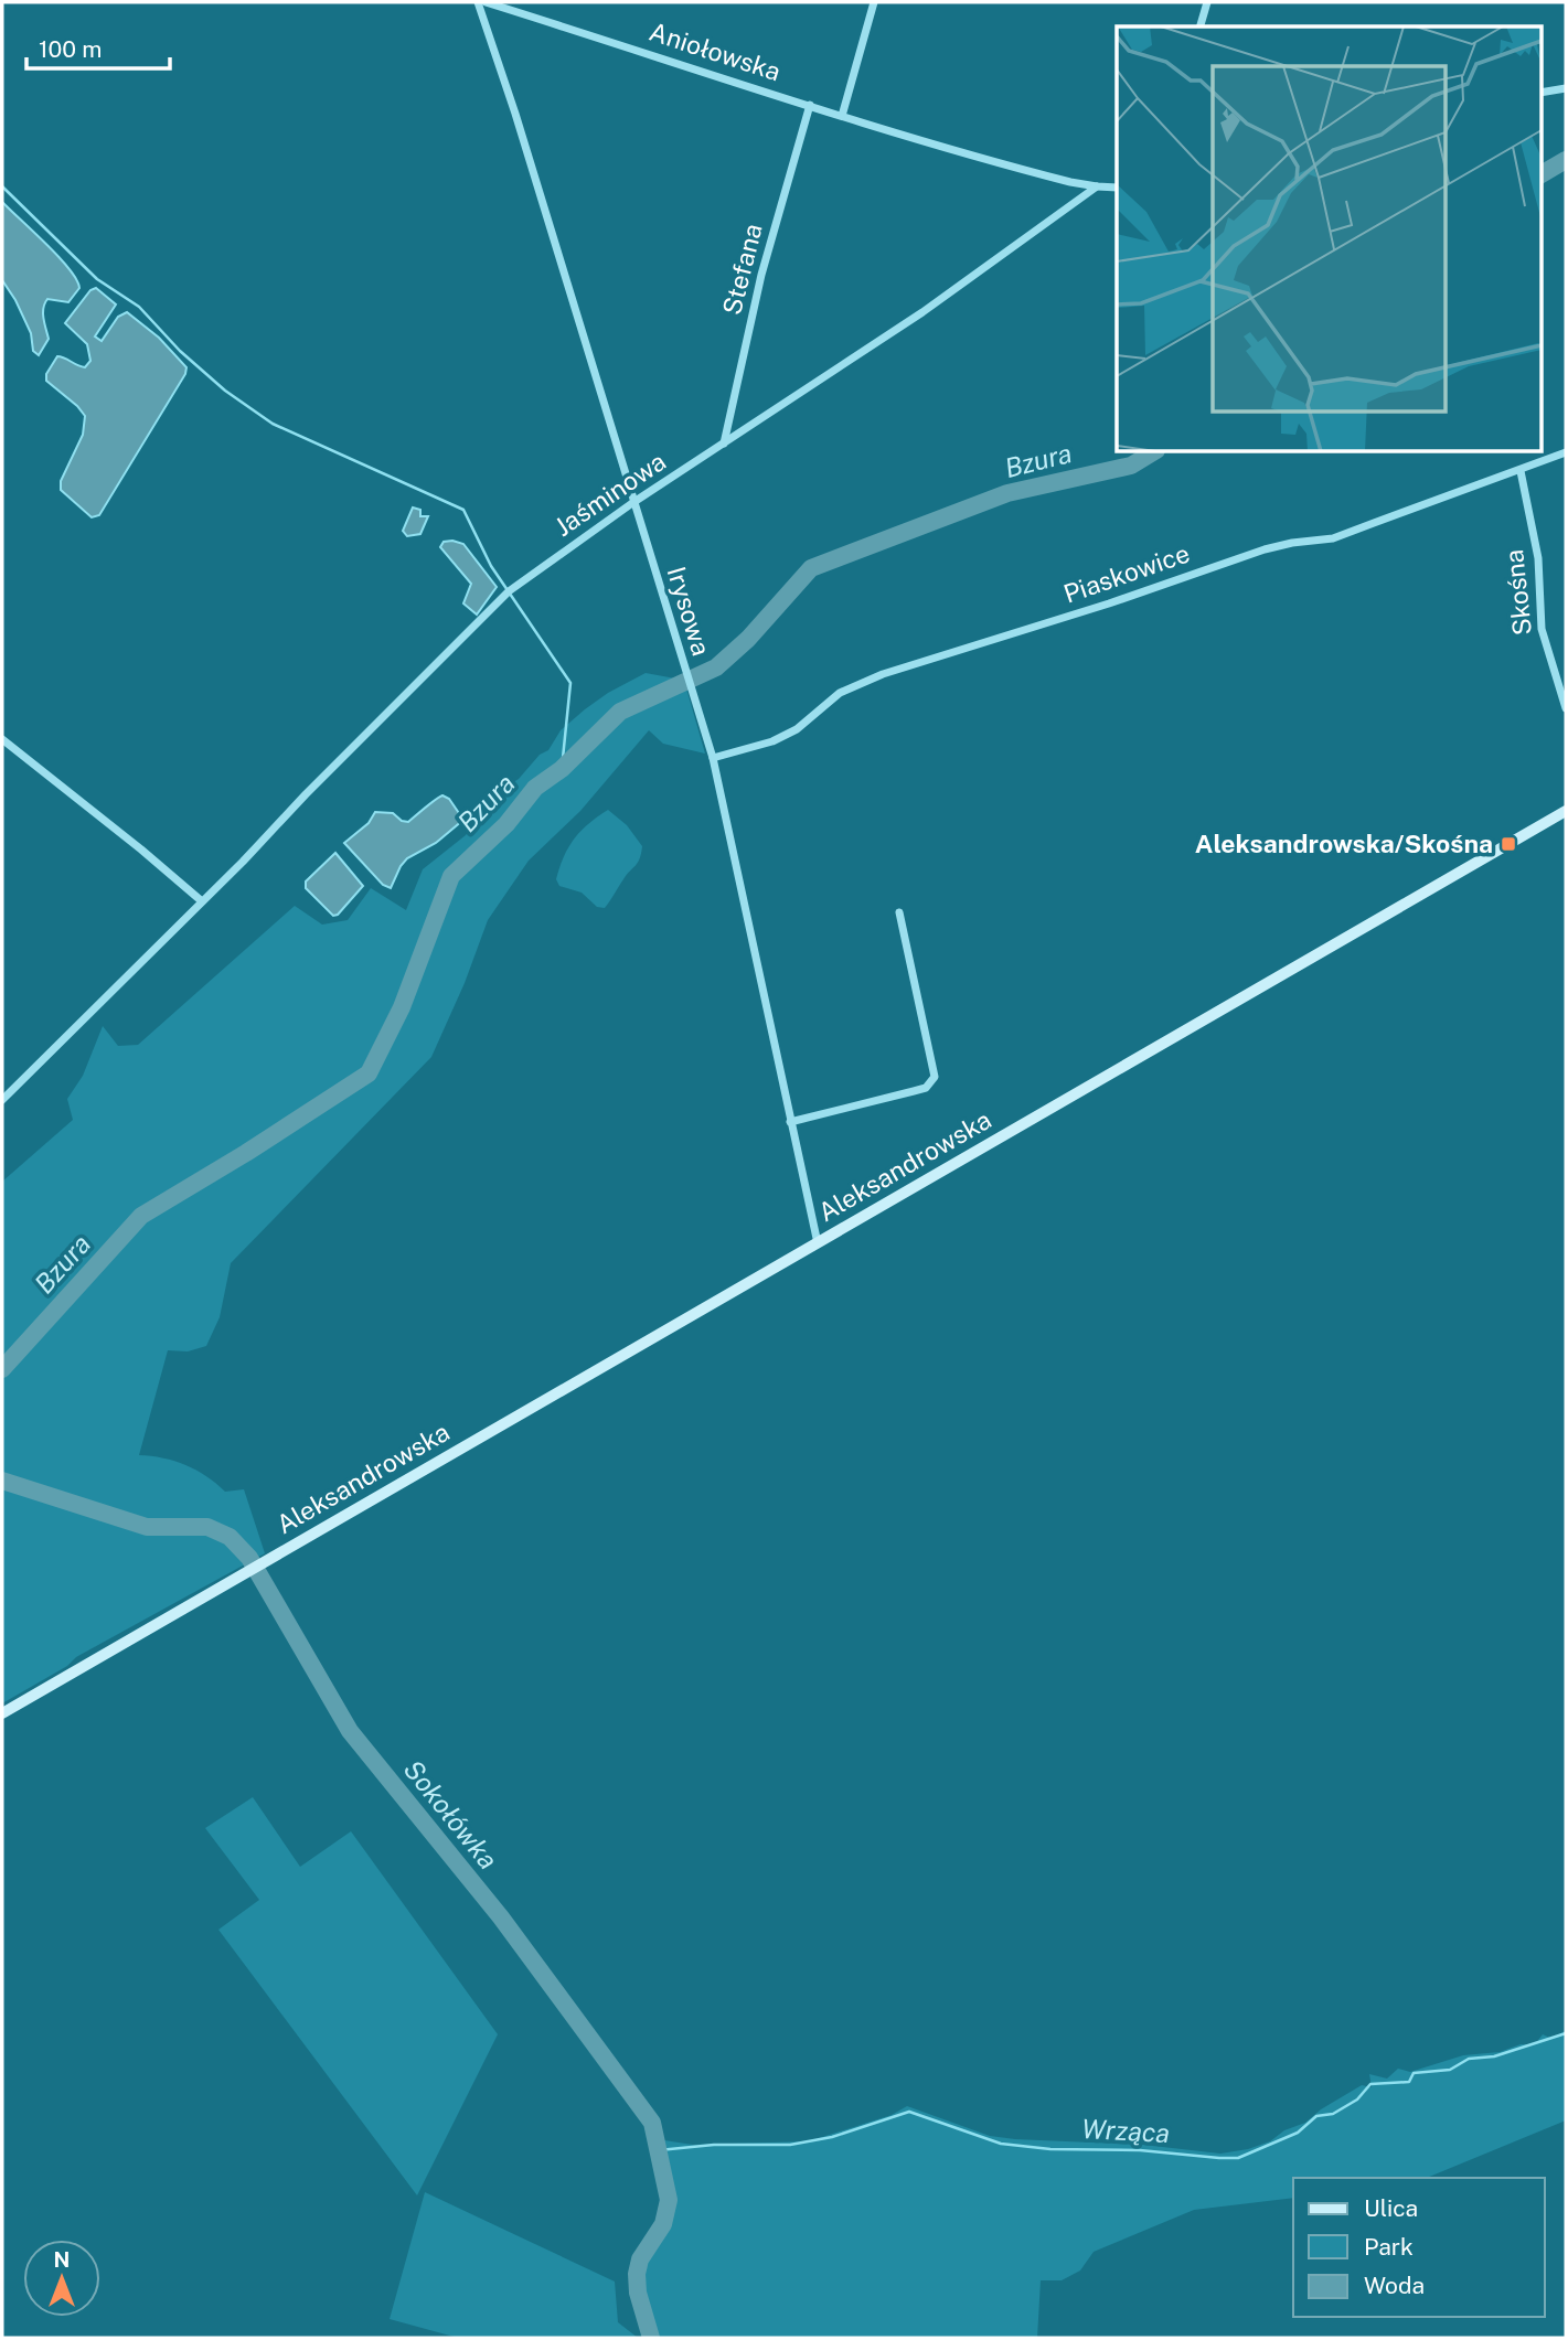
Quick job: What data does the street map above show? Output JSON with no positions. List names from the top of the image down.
{
  "streets": {
    "main road": ["Aleksandrowska"],
    "street": [
      "Aniołowska",
      "Stefana",
      "Jaśminowa",
      "Piaskowice",
      "Skośna",
      "Irysowa"
    ]
  },
  "crossings": [
    ["Aniołowska", "Stefana"],
    ["Aniołowska", "Jaśminowa"],
    ["Stefana", "Jaśminowa"],
    ["Jaśminowa", "Irysowa"],
    ["Piaskowice", "Skośna"],
    ["Piaskowice", "Irysowa"],
    ["Irysowa", "Aleksandrowska"]
  ],
  "water": ["Bzura", "Sokołówka", "Wrząca"],
  "places": {
    "transit": ["Aleksandrowska/Skośna"]
  },
  "legend": ["Ulica", "Park", "Woda"],
  "scale_bar": "100 m",
  "north": "top"
}
